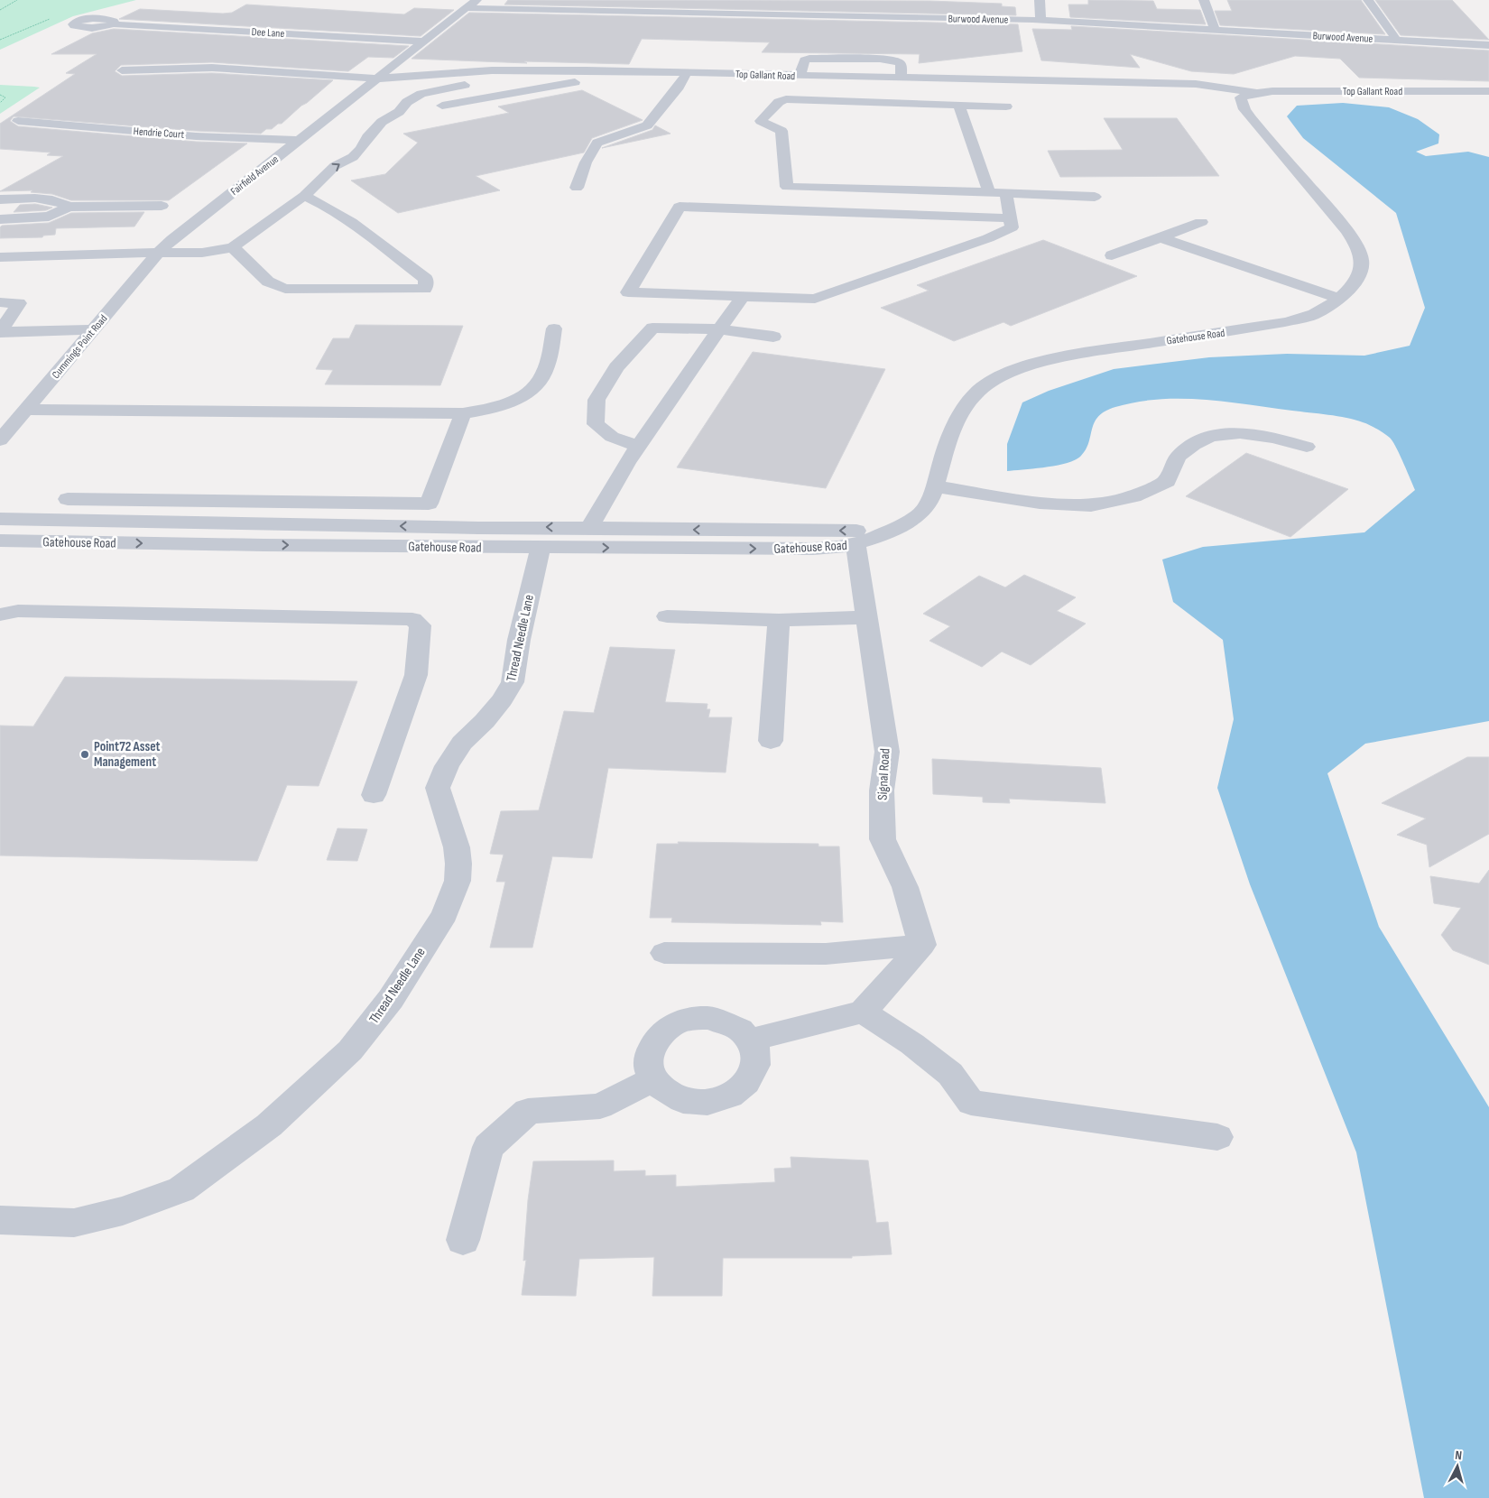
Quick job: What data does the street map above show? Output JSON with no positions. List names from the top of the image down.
{
  "streets": {
    "street": [
      "Burwood Avenue",
      "Dee Lane",
      "Top Gallant Road",
      "Hendrie Court",
      "Fairfield Avenue",
      "Gatehouse Road",
      "Cummings Point Road",
      "Thread Needle Lane",
      "Signal Road"
    ]
  },
  "crossings": [
    ["Burwood Avenue", "Fairfield Avenue"],
    ["Dee Lane", "Fairfield Avenue"],
    ["Top Gallant Road", "Fairfield Avenue"],
    ["Top Gallant Road", "Gatehouse Road"],
    ["Hendrie Court", "Fairfield Avenue"],
    ["Fairfield Avenue", "Cummings Point Road"],
    ["Gatehouse Road", "Thread Needle Lane"],
    ["Gatehouse Road", "Signal Road"]
  ],
  "places": ["Point72 Asset Management"],
  "north": "top"
}
